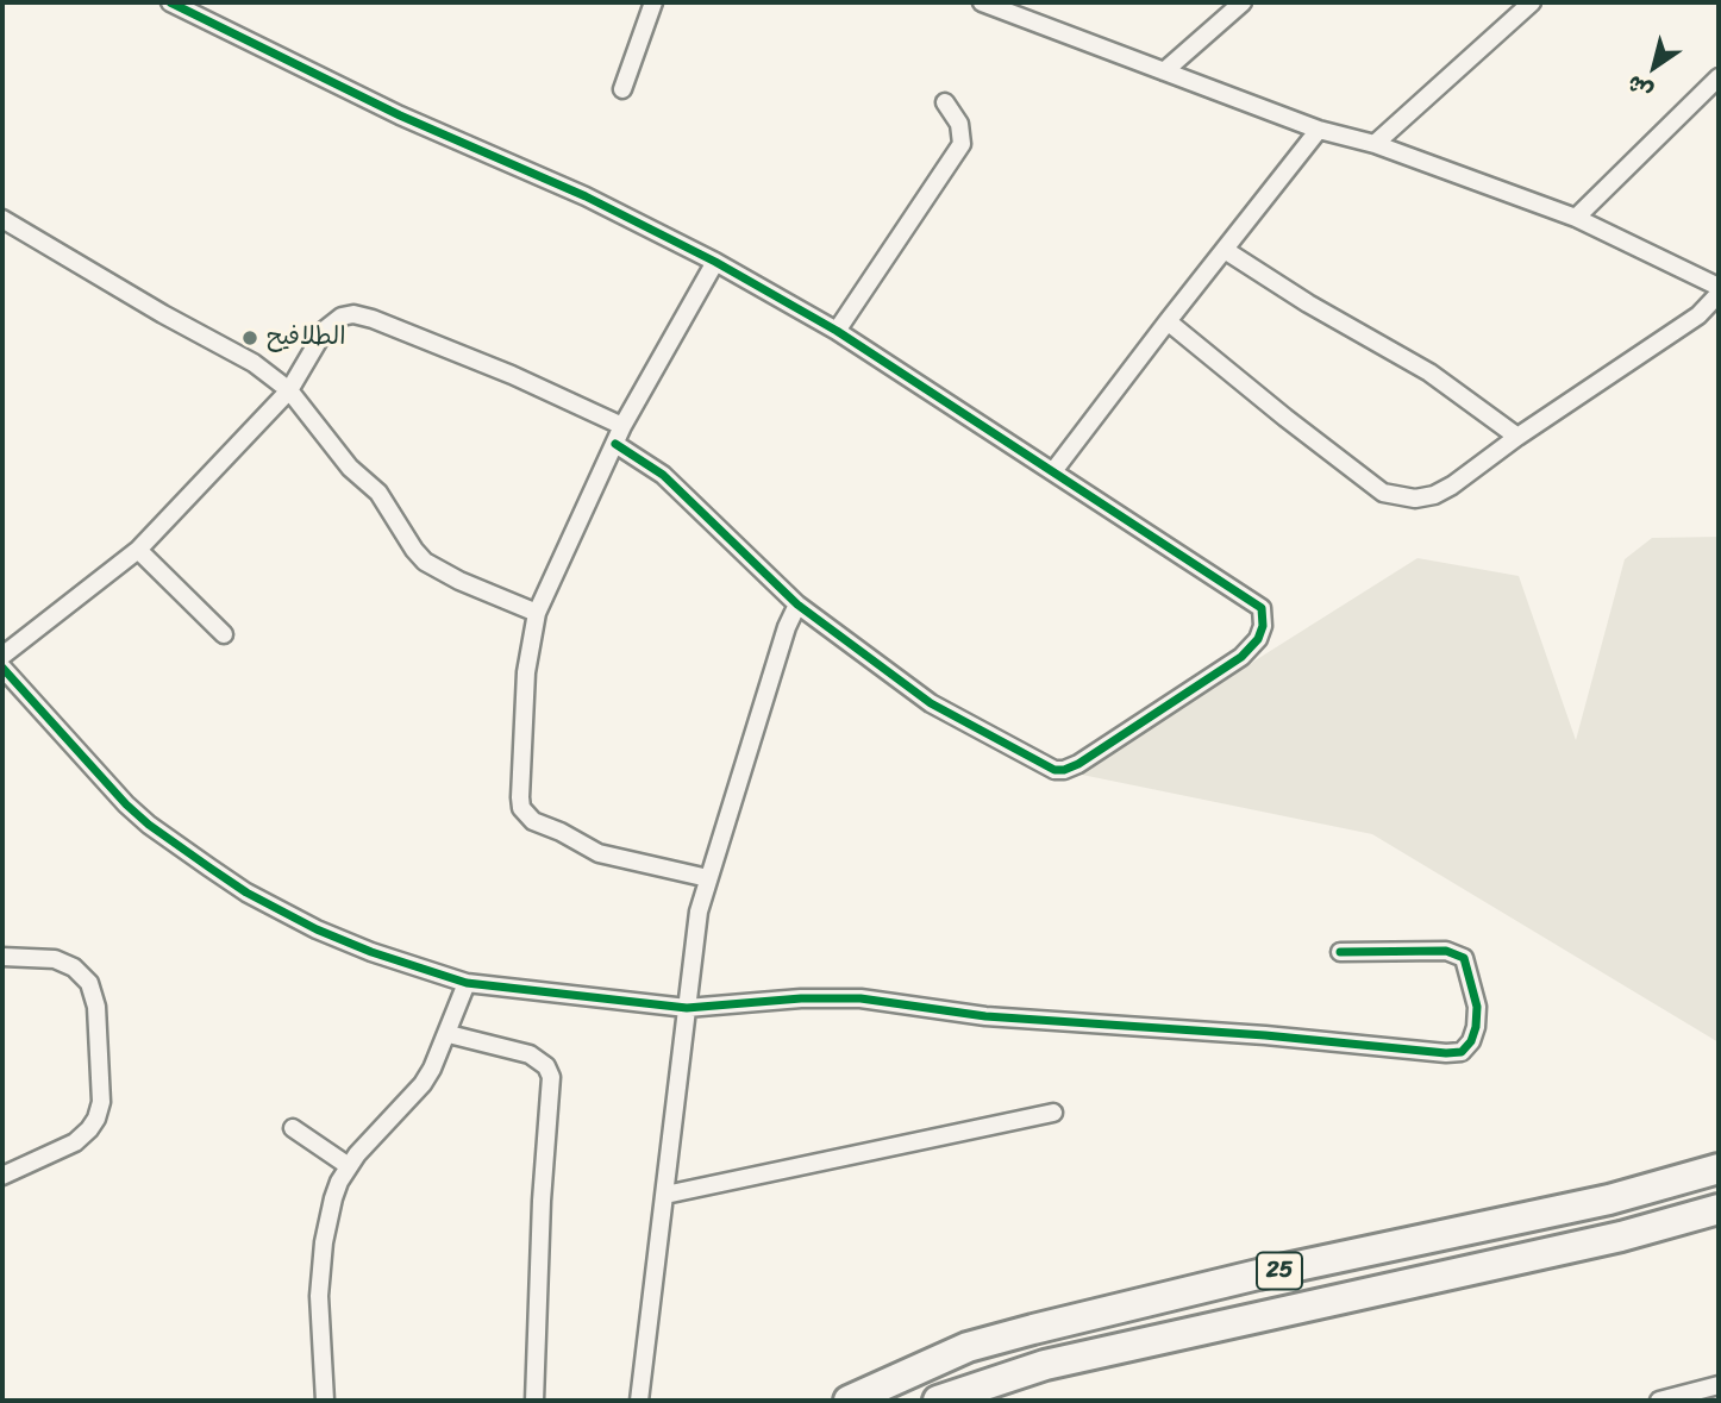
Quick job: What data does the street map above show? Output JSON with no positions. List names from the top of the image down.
{
  "streets": {
    "highway": ["25"]
  },
  "places": ["الطلافيح"],
  "north": "bottom left"
}
